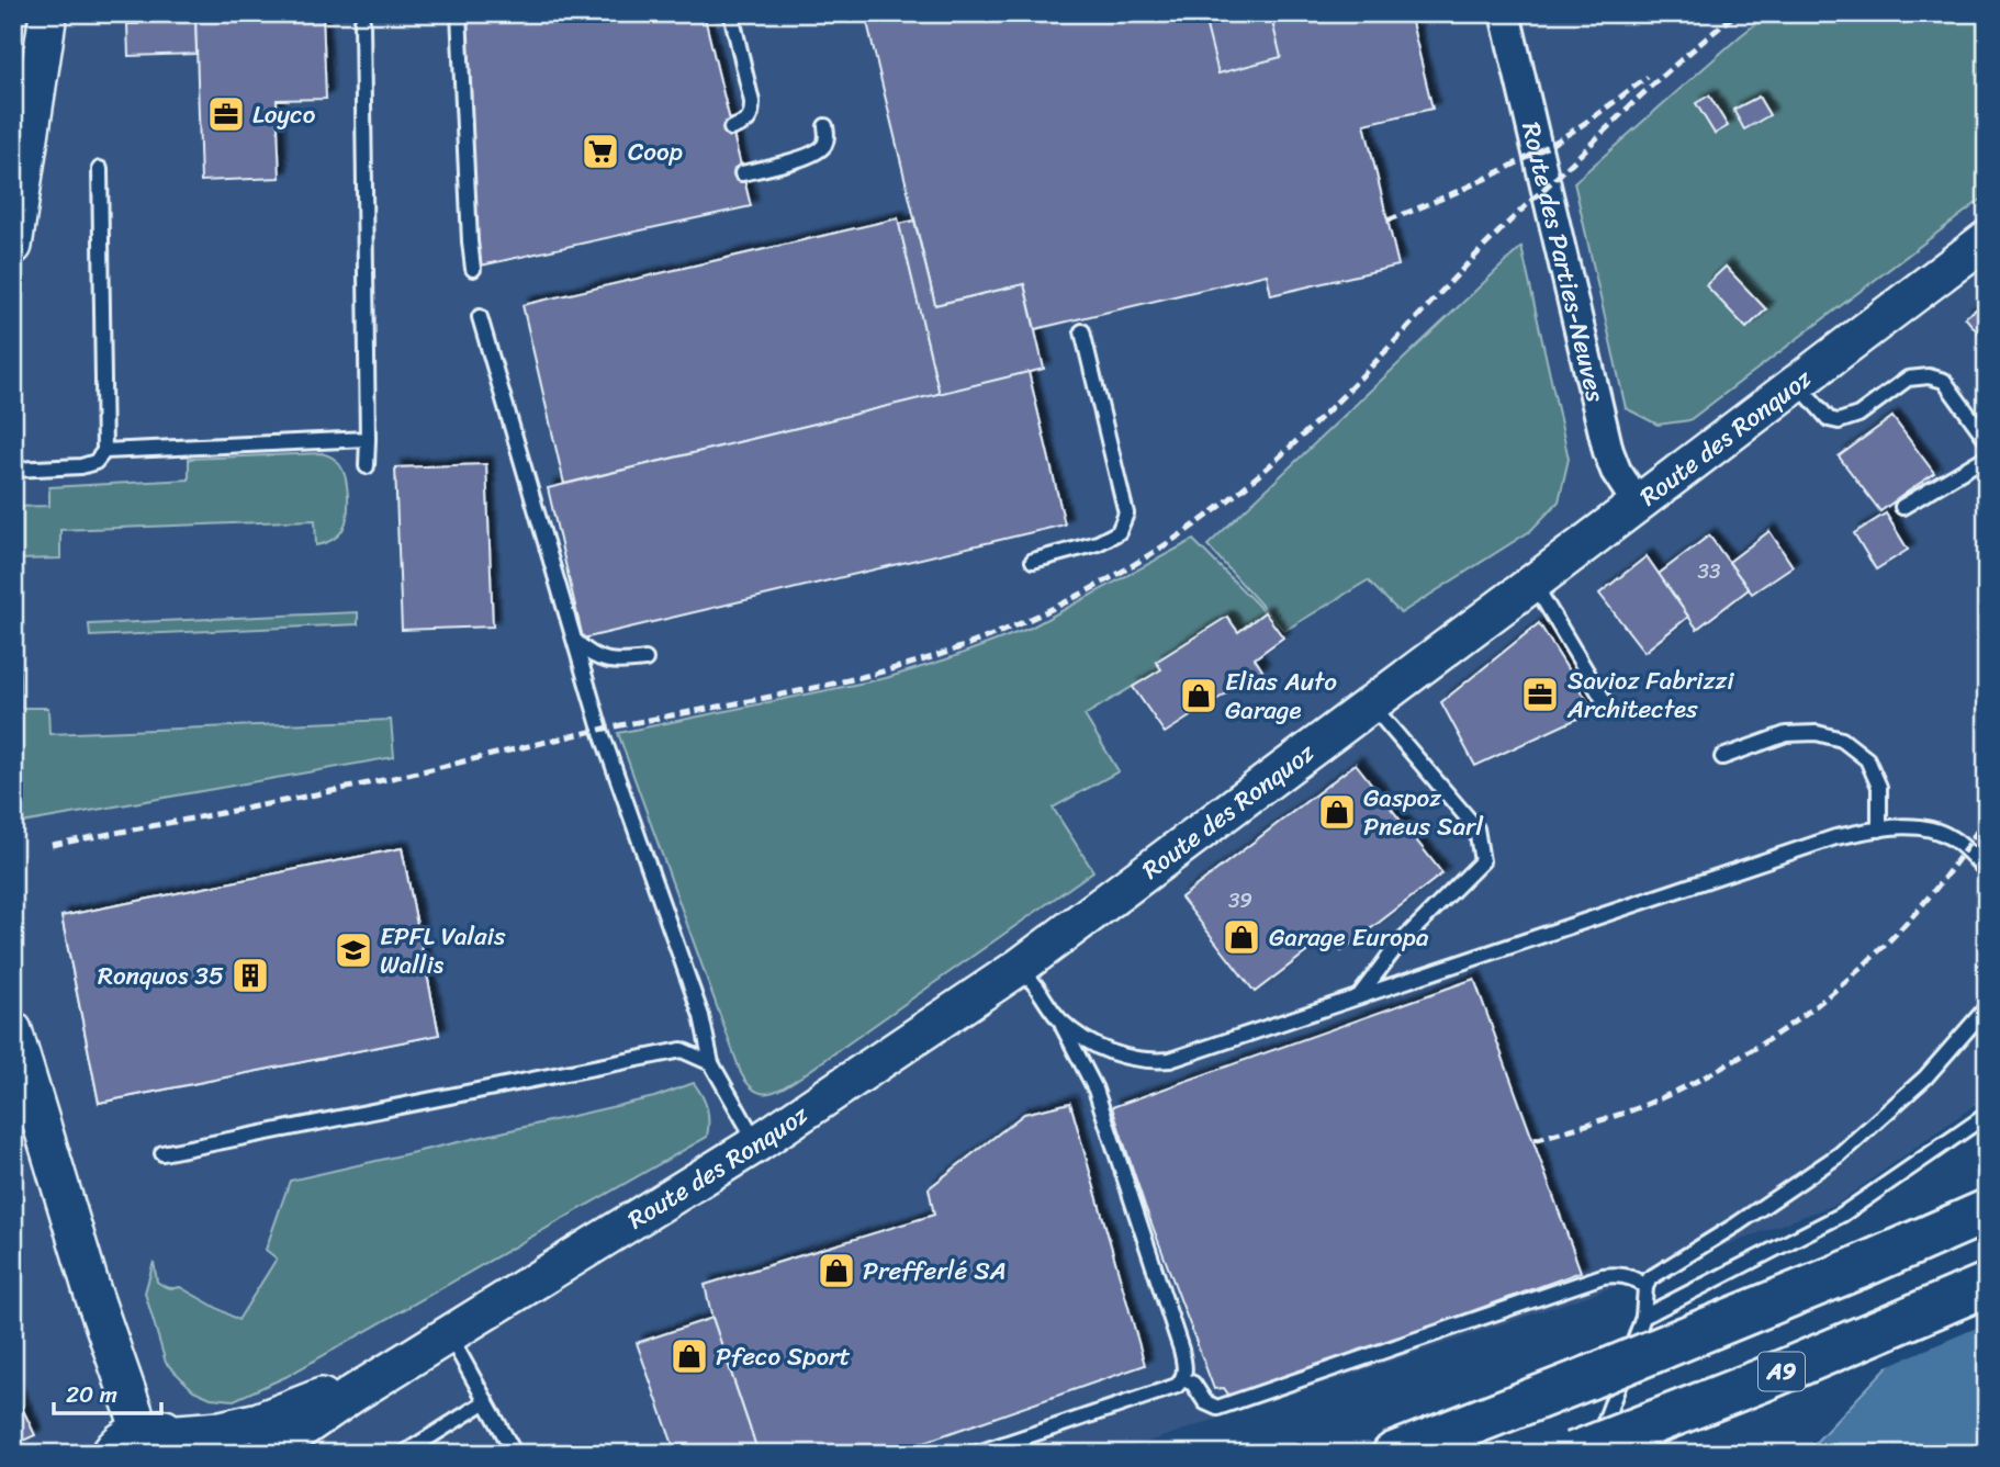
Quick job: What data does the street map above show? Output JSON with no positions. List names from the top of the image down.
{
  "streets": {
    "highway": ["A9"],
    "street": ["Route des Parties-Neuves", "Route des Ronquoz"]
  },
  "crossings": [
    ["Route des Parties-Neuves", "Route des Ronquoz"]
  ],
  "places": {
    "office": ["Loyco", "Savioz Fabrizzi Architectes"],
    "supermarket": ["Coop"],
    "shop": [
      "Elias Auto Garage",
      "Gaspoz Pneus Sarl",
      "Garage Europa",
      "Prefferlé SA",
      "Pfeco Sport"
    ],
    "school or university": ["EPFL Valais Wallis"],
    "building": ["Ronquos 35"]
  },
  "house_numbers": ["33", "39"],
  "scale_bar": "20 m"
}
